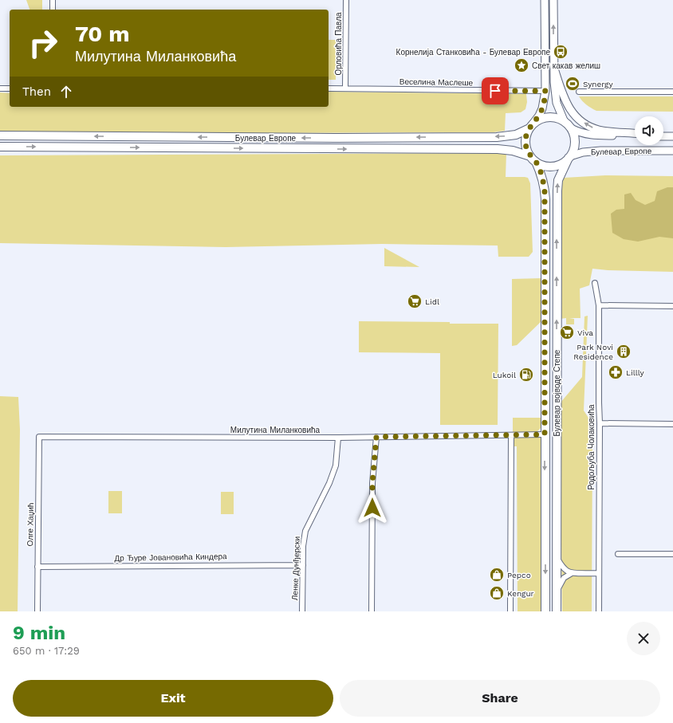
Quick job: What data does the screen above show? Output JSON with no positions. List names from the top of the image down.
{
  "streets": {
    "main road": ["Булевар Европе", "Булевар војводе Степе"],
    "street": [
      "Орловића Павла",
      "Веселина Маслеше",
      "Милутина Миланковића",
      "Родољуба Чолаковића",
      "Олге Хаџић",
      "Др Ђуре Јовановића Киндера",
      "Ленке Дунђерски"
    ]
  },
  "crossings": [
    ["Орловића Павла", "Веселина Маслеше"],
    ["Булевар Европе", "Булевар војводе Степе"],
    ["Булевар војводе Степе", "Милутина Миланковића"],
    ["Милутина Миланковића", "Олге Хаџић"],
    ["Милутина Миланковића", "Ленке Дунђерски"],
    ["Олге Хаџић", "Др Ђуре Јовановића Киндера"],
    ["Др Ђуре Јовановића Киндера", "Ленке Дунђерски"]
  ],
  "places": {
    "bus stop": ["Корнелија Станковића - Булевар Европе"],
    "place": ["Свет какав желиш"],
    "sports": ["Synergy"],
    "supermarket": ["Lidl", "Viva"],
    "building": ["Park Novi Residence"],
    "pharmacy": ["Lillly"],
    "fuel station": ["Lukoil"],
    "shop": ["Pepco", "Kengur"]
  },
  "page": {
    "turn": ["70 m", "Милутина Миланковића"],
    "then": "Then",
    "heading": ["9 min", "650 m · 17:29"],
    "buttons": ["Exit", "Share"]
  }
}
